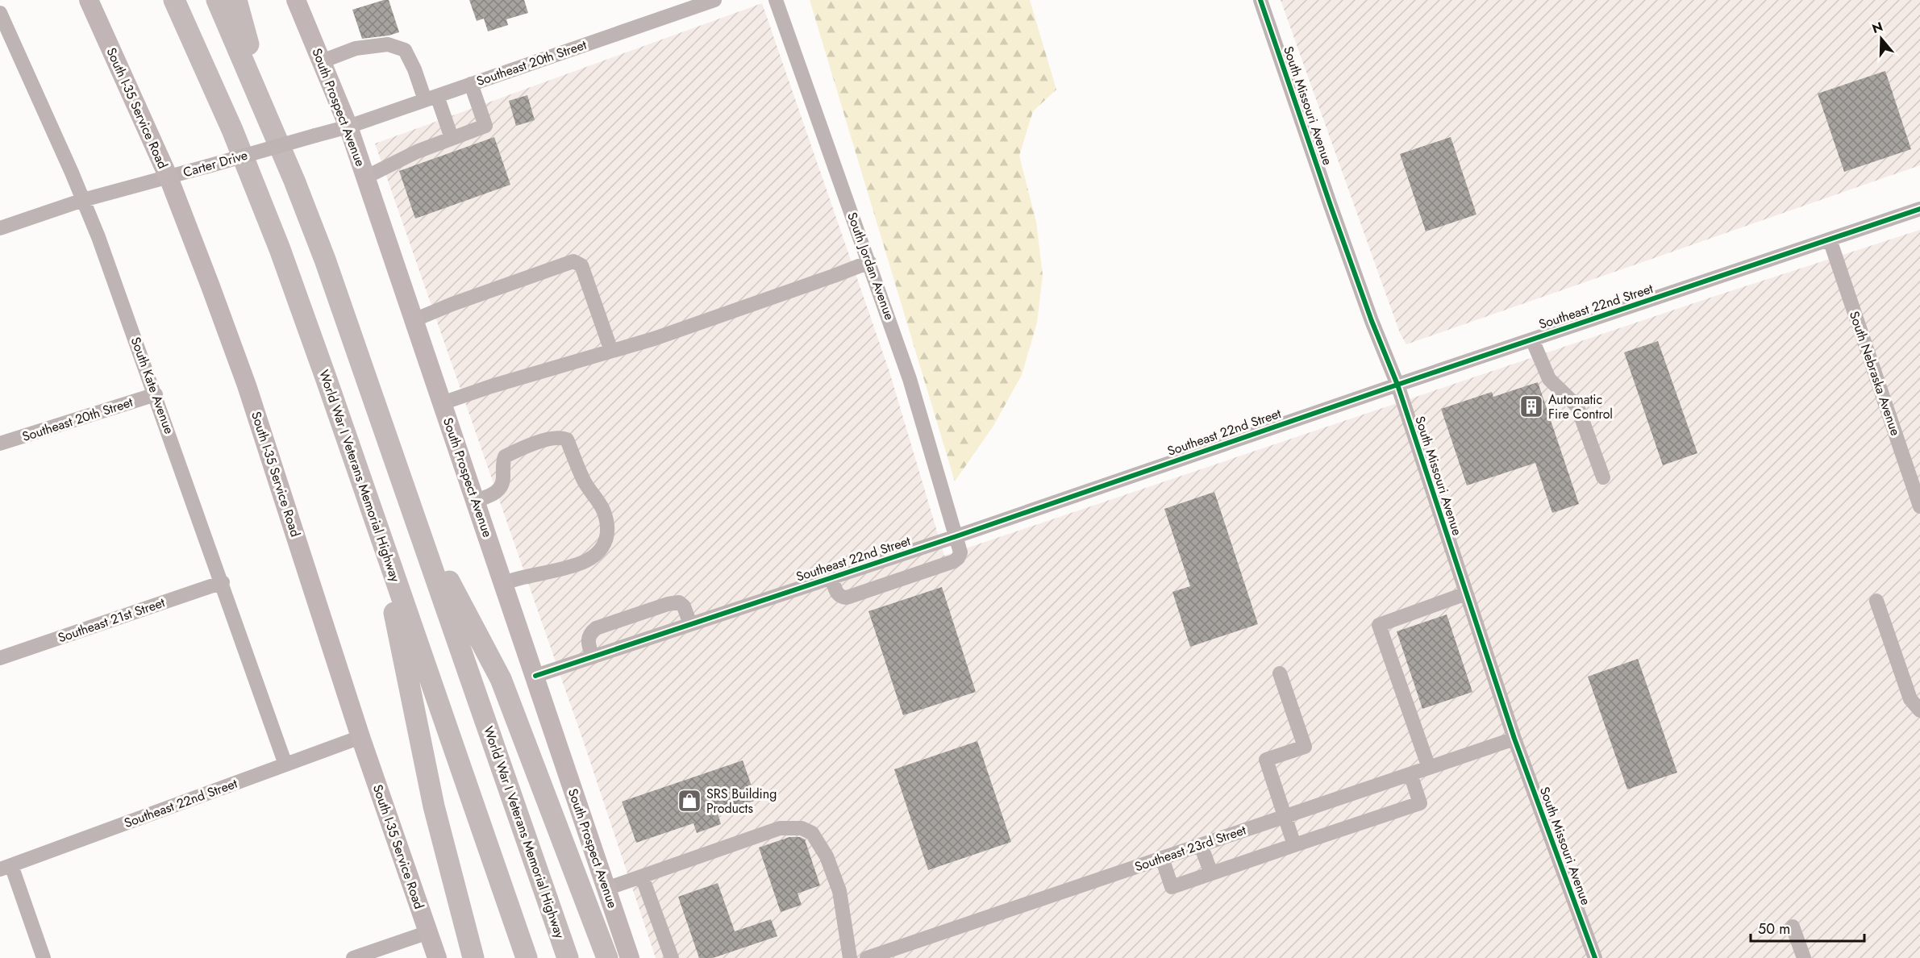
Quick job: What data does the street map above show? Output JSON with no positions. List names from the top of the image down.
{
  "streets": {
    "highway": ["World War I Veterans Memorial Highway"],
    "main road": ["South Prospect Avenue", "South I-35 Service Road"],
    "street": [
      "Southeast 20th Street",
      "South Missouri Avenue",
      "Carter Drive",
      "South Jordan Avenue",
      "Southeast 22nd Street",
      "South Nebraska Avenue",
      "South Kate Avenue",
      "Southeast 21st Street",
      "Southeast 23rd Street"
    ]
  },
  "crossings": [
    ["Southeast 20th Street", "South Prospect Avenue"],
    ["Southeast 20th Street", "Carter Drive"],
    ["Southeast 20th Street", "South Kate Avenue"],
    ["South Missouri Avenue", "Southeast 22nd Street"],
    ["South Missouri Avenue", "Southeast 23rd Street"],
    ["South Prospect Avenue", "Carter Drive"],
    ["South Prospect Avenue", "Southeast 22nd Street"],
    ["South I-35 Service Road", "Carter Drive"],
    ["South I-35 Service Road", "Southeast 22nd Street"],
    ["Carter Drive", "South Kate Avenue"],
    ["South Jordan Avenue", "Southeast 22nd Street"],
    ["Southeast 22nd Street", "South Nebraska Avenue"],
    ["Southeast 22nd Street", "South Kate Avenue"],
    ["South Kate Avenue", "Southeast 21st Street"]
  ],
  "places": {
    "building": ["Automatic Fire Control"],
    "shop": ["SRS Building Products"]
  },
  "scale_bar": "50 m",
  "north": "top"
}
